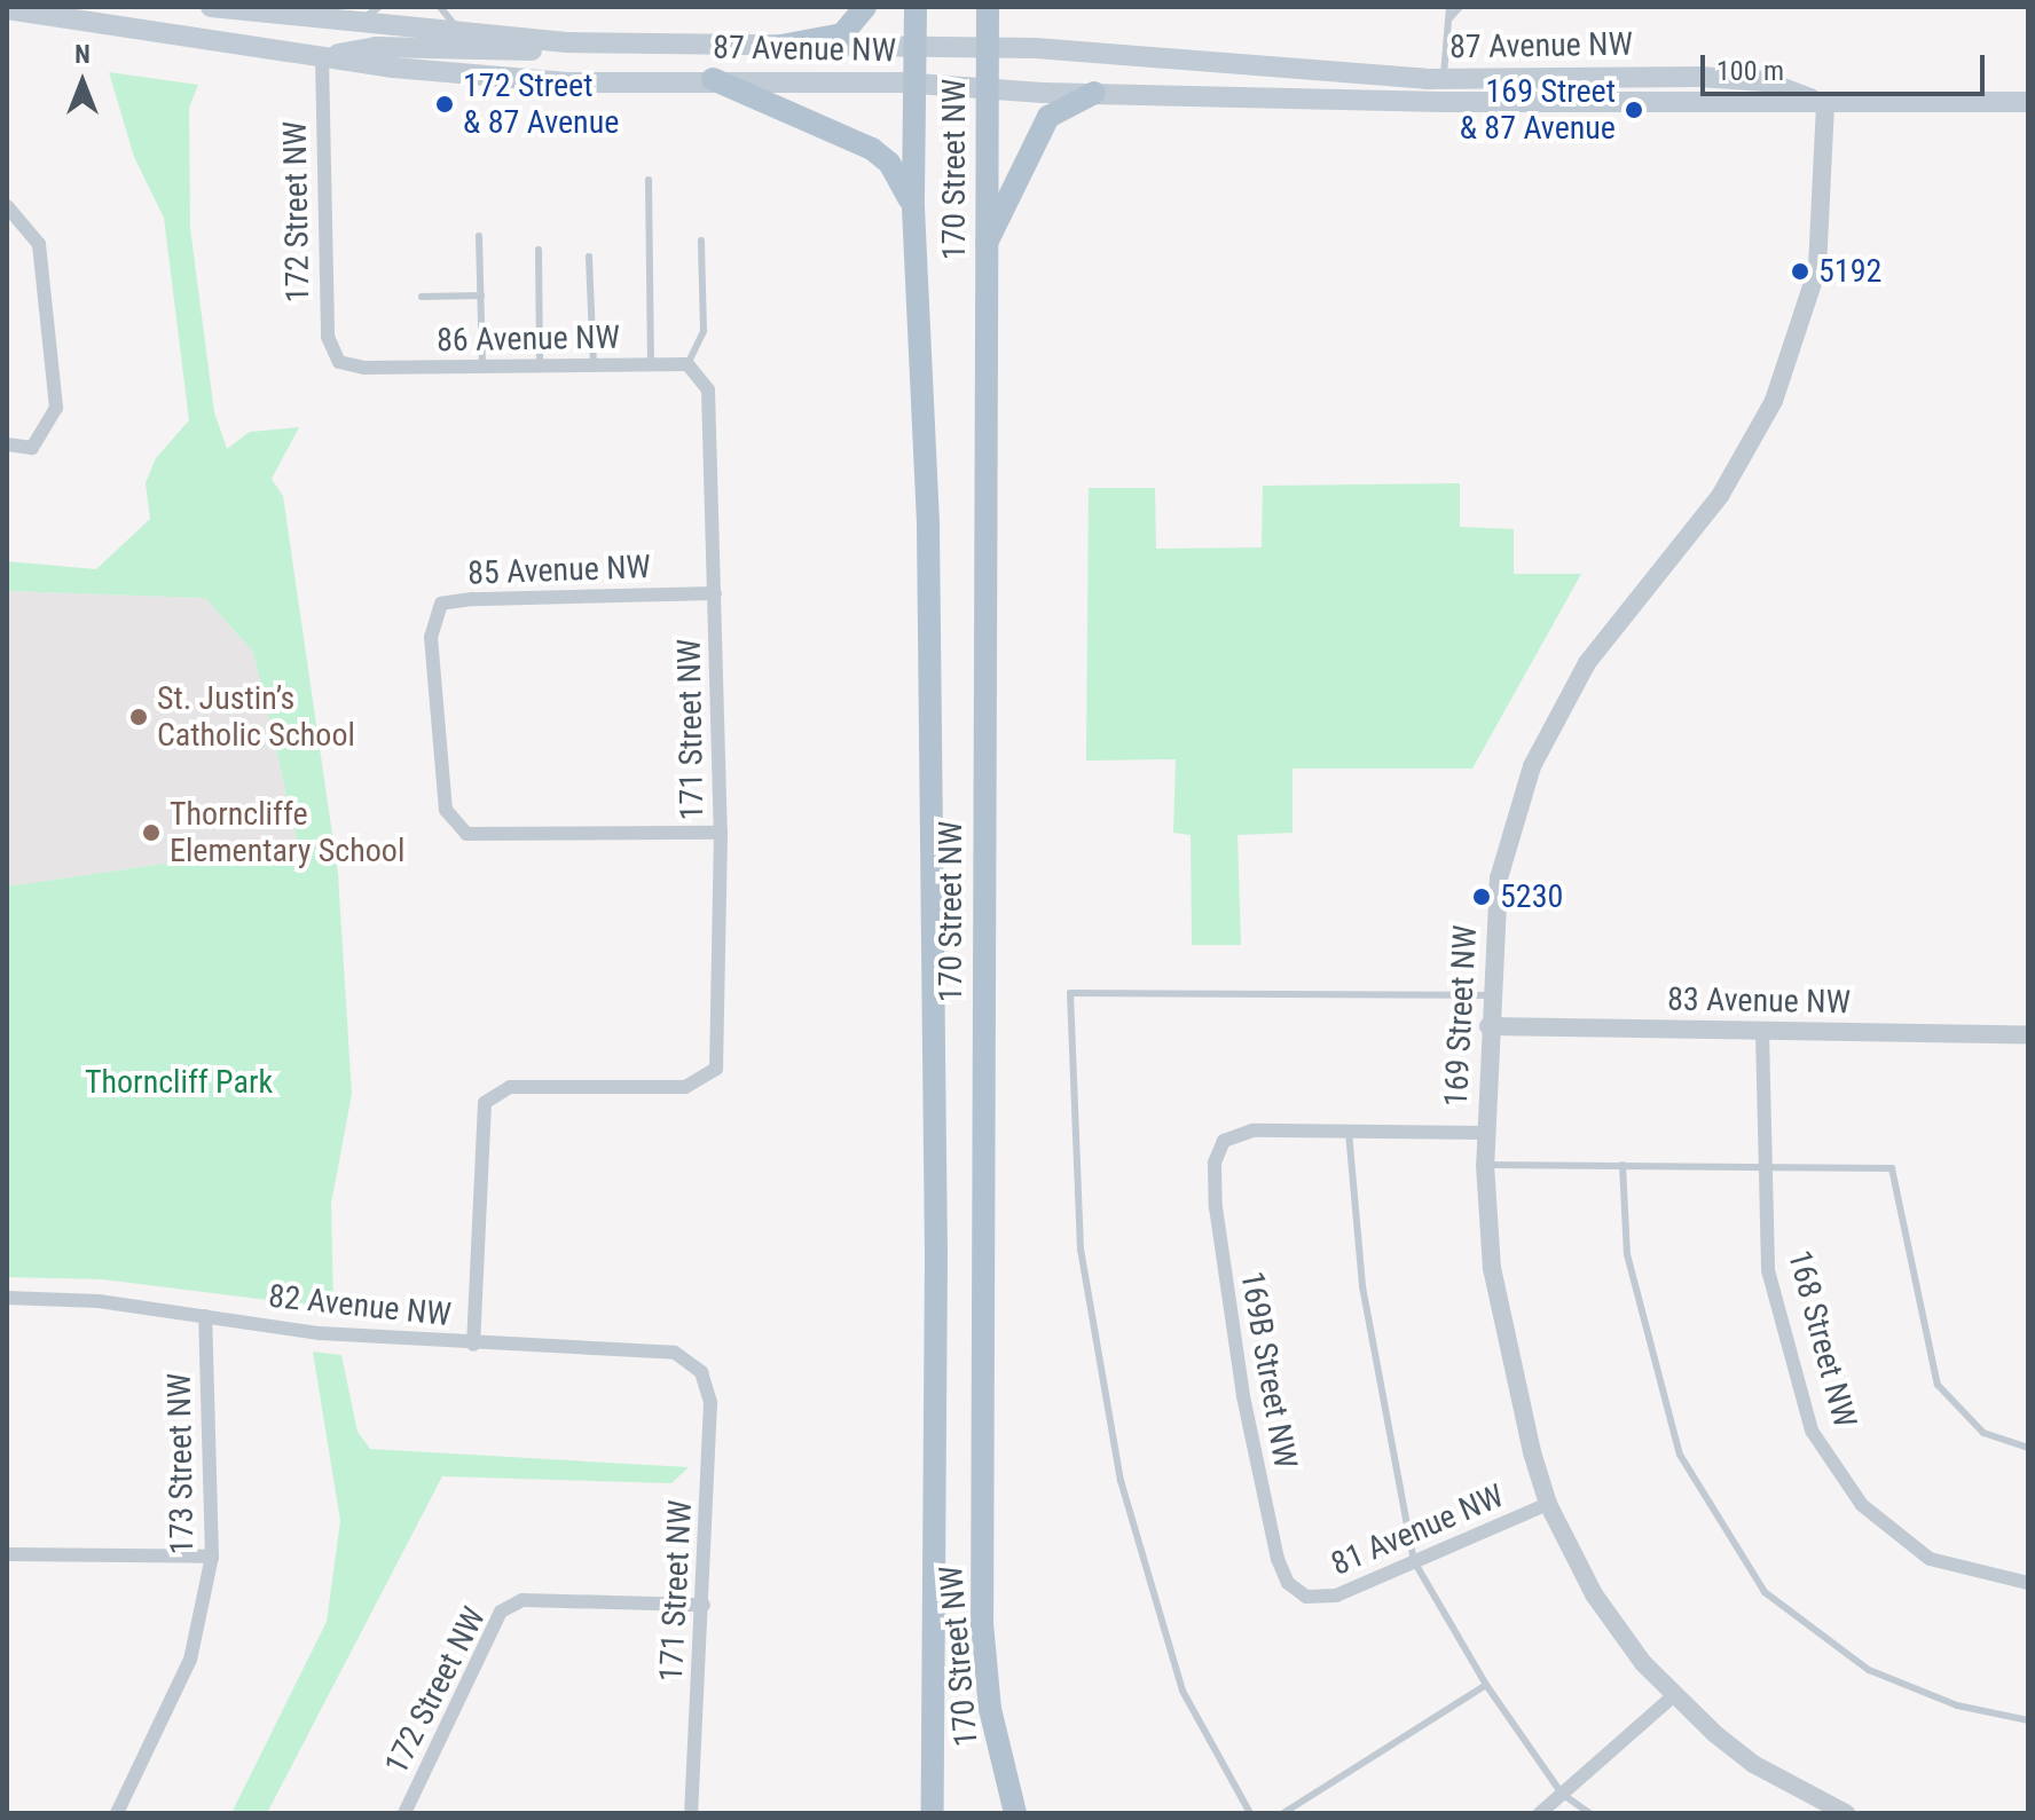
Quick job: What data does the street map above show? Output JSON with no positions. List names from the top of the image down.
{
  "streets": {
    "main road": ["87 Avenue NW", "170 Street NW"],
    "street": [
      "172 Street NW",
      "86 Avenue NW",
      "85 Avenue NW",
      "171 Street NW",
      "83 Avenue NW",
      "169 Street NW",
      "82 Avenue NW",
      "168 Street NW",
      "169B Street NW",
      "173 Street NW",
      "81 Avenue NW"
    ]
  },
  "crossings": [
    ["87 Avenue NW", "170 Street NW"],
    ["87 Avenue NW", "172 Street NW"],
    ["87 Avenue NW", "169 Street NW"],
    ["172 Street NW", "86 Avenue NW"],
    ["172 Street NW", "171 Street NW"],
    ["86 Avenue NW", "171 Street NW"],
    ["85 Avenue NW", "171 Street NW"],
    ["171 Street NW", "82 Avenue NW"],
    ["83 Avenue NW", "169 Street NW"],
    ["83 Avenue NW", "168 Street NW"],
    ["169 Street NW", "81 Avenue NW"],
    ["82 Avenue NW", "173 Street NW"],
    ["169B Street NW", "81 Avenue NW"]
  ],
  "parks": ["Thorncliff Park"],
  "places": [
    "172 Street & 87 Avenue",
    "169 Street & 87 Avenue",
    "5192",
    "St. Justin’s Catholic School",
    "Thorncliffe Elementary School",
    "5230"
  ],
  "scale_bar": "100 m",
  "north": "top"
}
